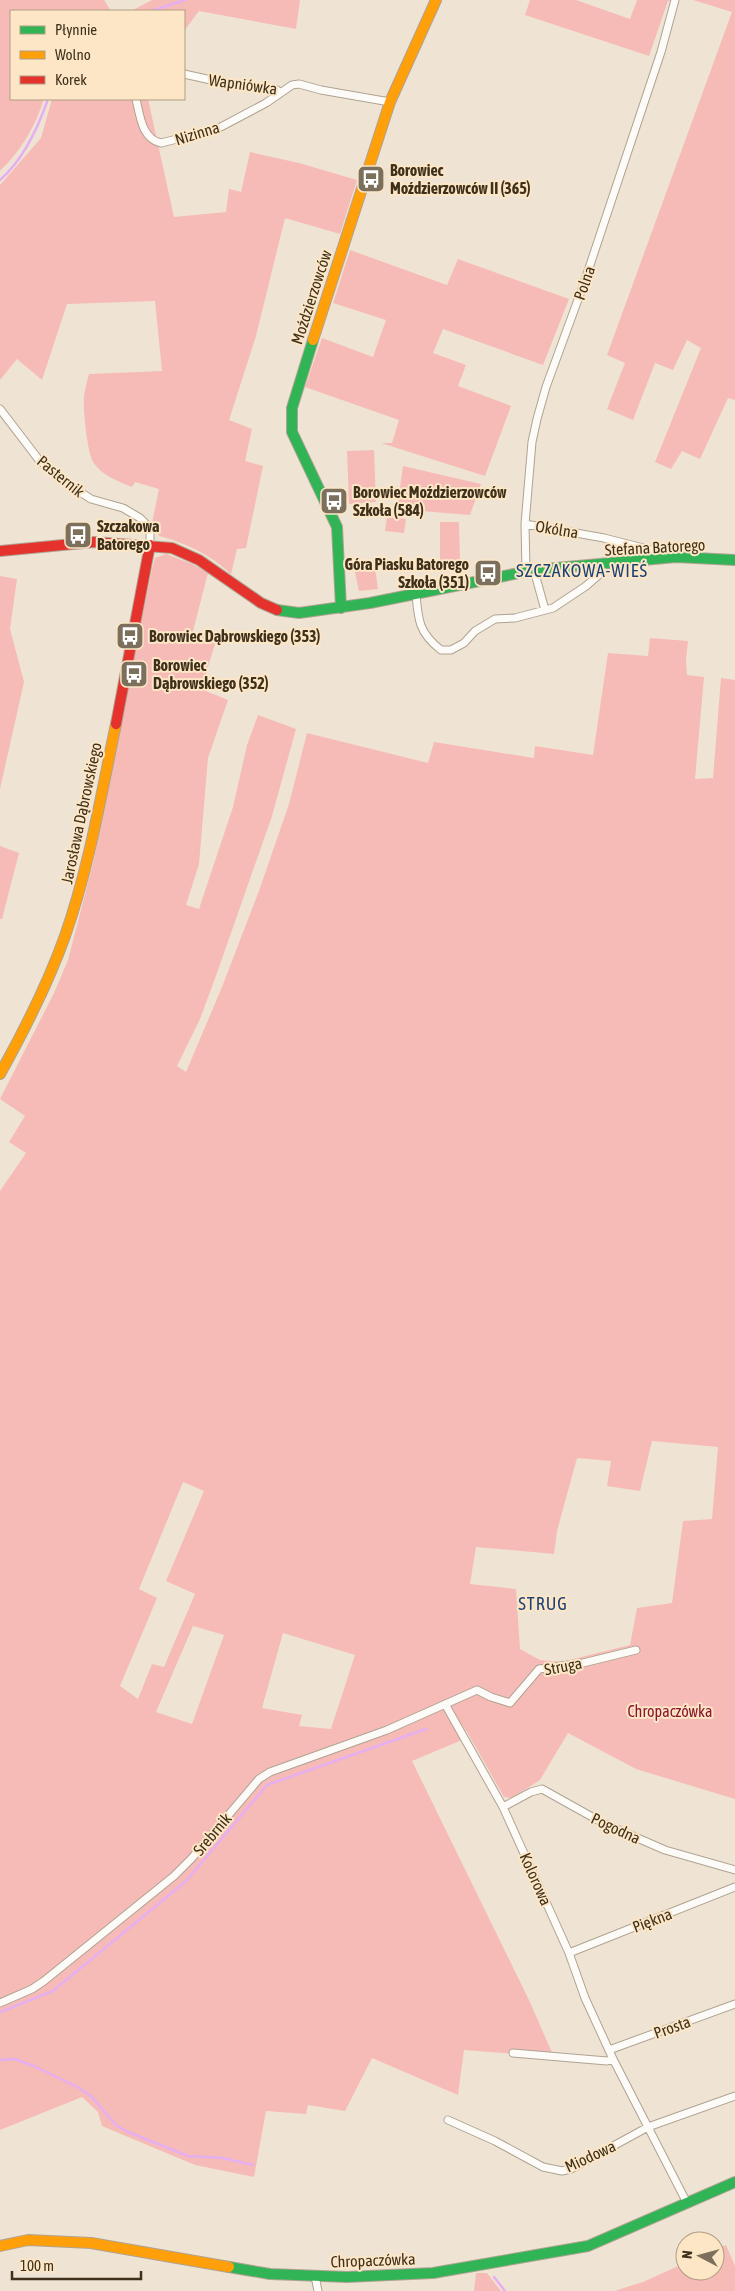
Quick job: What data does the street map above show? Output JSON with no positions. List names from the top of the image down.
{
  "streets": {
    "street": [
      "Wapniówka",
      "Nizinna",
      "Polna",
      "Moździerzowców",
      "Pasternik",
      "Okólna",
      "Stefana Batorego",
      "Jarosława Dąbrowskiego",
      "Struga",
      "Pogodna",
      "Srebrnik",
      "Kolorowa",
      "Piękna",
      "Prosta",
      "Miodowa",
      "Chropaczówka"
    ]
  },
  "crossings": [
    ["Wapniówka", "Nizinna"],
    ["Wapniówka", "Moździerzowców"],
    ["Polna", "Okólna"],
    ["Polna", "Stefana Batorego"],
    ["Moździerzowców", "Stefana Batorego"],
    ["Pasternik", "Stefana Batorego"],
    ["Pasternik", "Jarosława Dąbrowskiego"],
    ["Okólna", "Stefana Batorego"],
    ["Stefana Batorego", "Jarosława Dąbrowskiego"],
    ["Struga", "Srebrnik"],
    ["Pogodna", "Kolorowa"],
    ["Srebrnik", "Kolorowa"],
    ["Kolorowa", "Piękna"],
    ["Kolorowa", "Prosta"],
    ["Kolorowa", "Miodowa"],
    ["Kolorowa", "Chropaczówka"]
  ],
  "districts": ["SZCZAKOWA-WIEŚ", "STRUG"],
  "parks": ["Chropaczówka"],
  "places": {
    "bus stop": [
      "Borowiec Moździerzowców II (365)",
      "Borowiec Moździerzowców Szkoła (584)",
      "Szczakowa Batorego",
      "Góra Piasku Batorego Szkoła (351)",
      "Borowiec Dąbrowskiego (353)",
      "Borowiec Dąbrowskiego (352)"
    ]
  },
  "legend": ["Płynnie", "Wolno", "Korek"],
  "scale_bar": "100 m",
  "north": "left"
}
